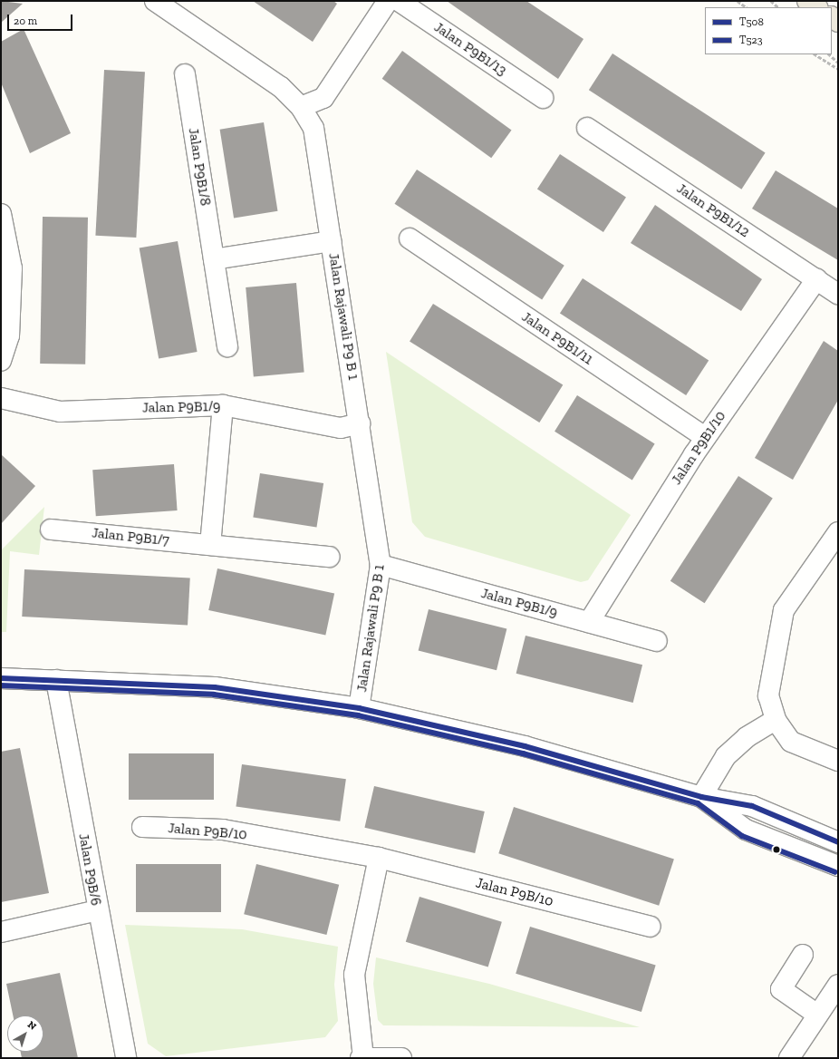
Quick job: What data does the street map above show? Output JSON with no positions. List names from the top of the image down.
{
  "streets": {
    "street": [
      "Jalan P9B1/13",
      "Jalan P9B1/8",
      "Jalan P9B1/12",
      "Jalan Rajawali P9 B 1",
      "Jalan P9B1/11",
      "Jalan P9B1/9",
      "Jalan P9B1/10",
      "Jalan P9B1/7",
      "Jalan P9B/10",
      "Jalan P9B/6"
    ]
  },
  "crossings": [
    ["Jalan P9B1/12", "Jalan P9B1/10"],
    ["Jalan Rajawali P9 B 1", "Jalan P9B1/9"],
    ["Jalan P9B1/11", "Jalan P9B1/10"],
    ["Jalan P9B1/9", "Jalan P9B1/10"]
  ],
  "lines": ["transit line T508", "transit line T523"],
  "legend": ["T508", "T523"],
  "scale_bar": "20 m",
  "north": "top right"
}
